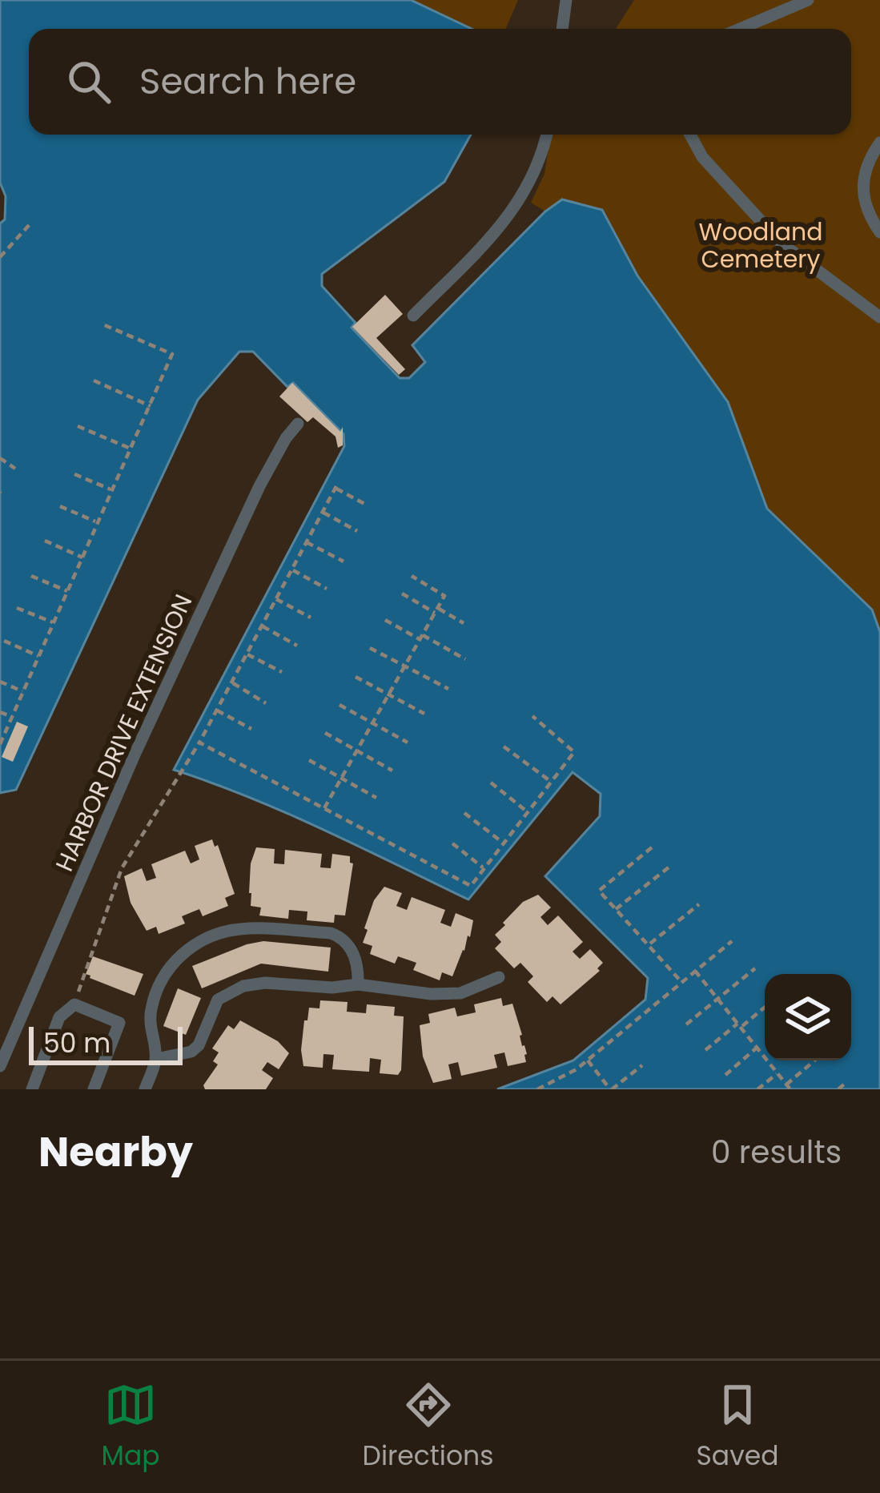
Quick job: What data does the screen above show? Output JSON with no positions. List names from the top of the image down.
{
  "streets": {
    "lane": ["HARBOR DRIVE EXTENSION"]
  },
  "parks": ["Woodland Cemetery"],
  "scale_bar": "50 m",
  "page": {
    "search": "Search here",
    "scale": "50 m",
    "heading": ["Nearby", "0 results"],
    "nav": ["Map", "Directions", "Saved"]
  }
}
